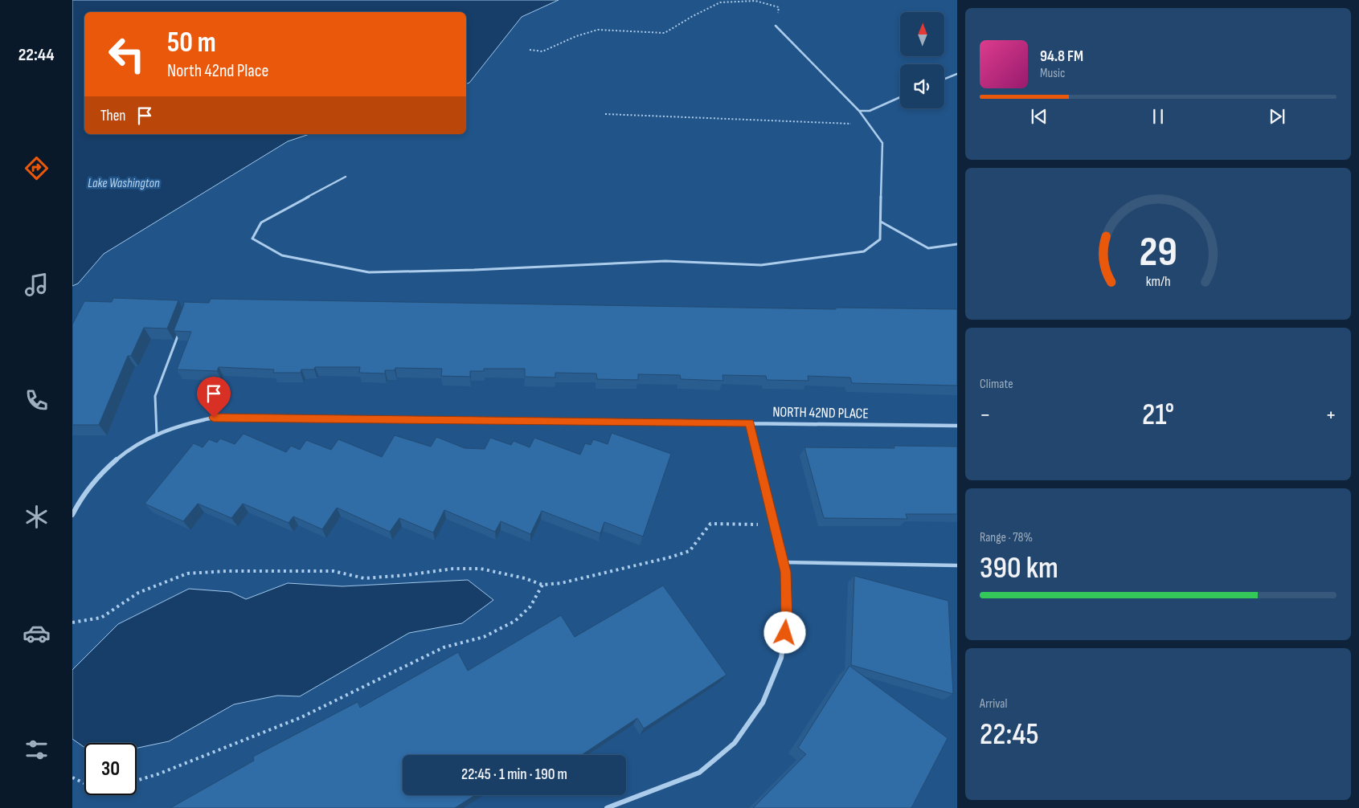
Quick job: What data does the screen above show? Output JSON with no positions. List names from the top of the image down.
{
  "streets": {
    "street": ["NORTH 42ND PLACE"]
  },
  "water": ["Lake Washington"],
  "north": "top",
  "page": {
    "tabs": "22:44",
    "turn": ["50 m", "North 42nd Place"],
    "song": ["94.8 FM", "Music"],
    "then": "Then",
    "tile": [
      "Climate",
      ["Range · 78%", "390 km"],
      ["Arrival", "22:45"]
    ],
    "heat": ["−", "21°", "+"],
    "limit": "30",
    "trip": "22:45 · 1 min · 190 m",
    "gauge": ["29", "km/h"]
  }
}
